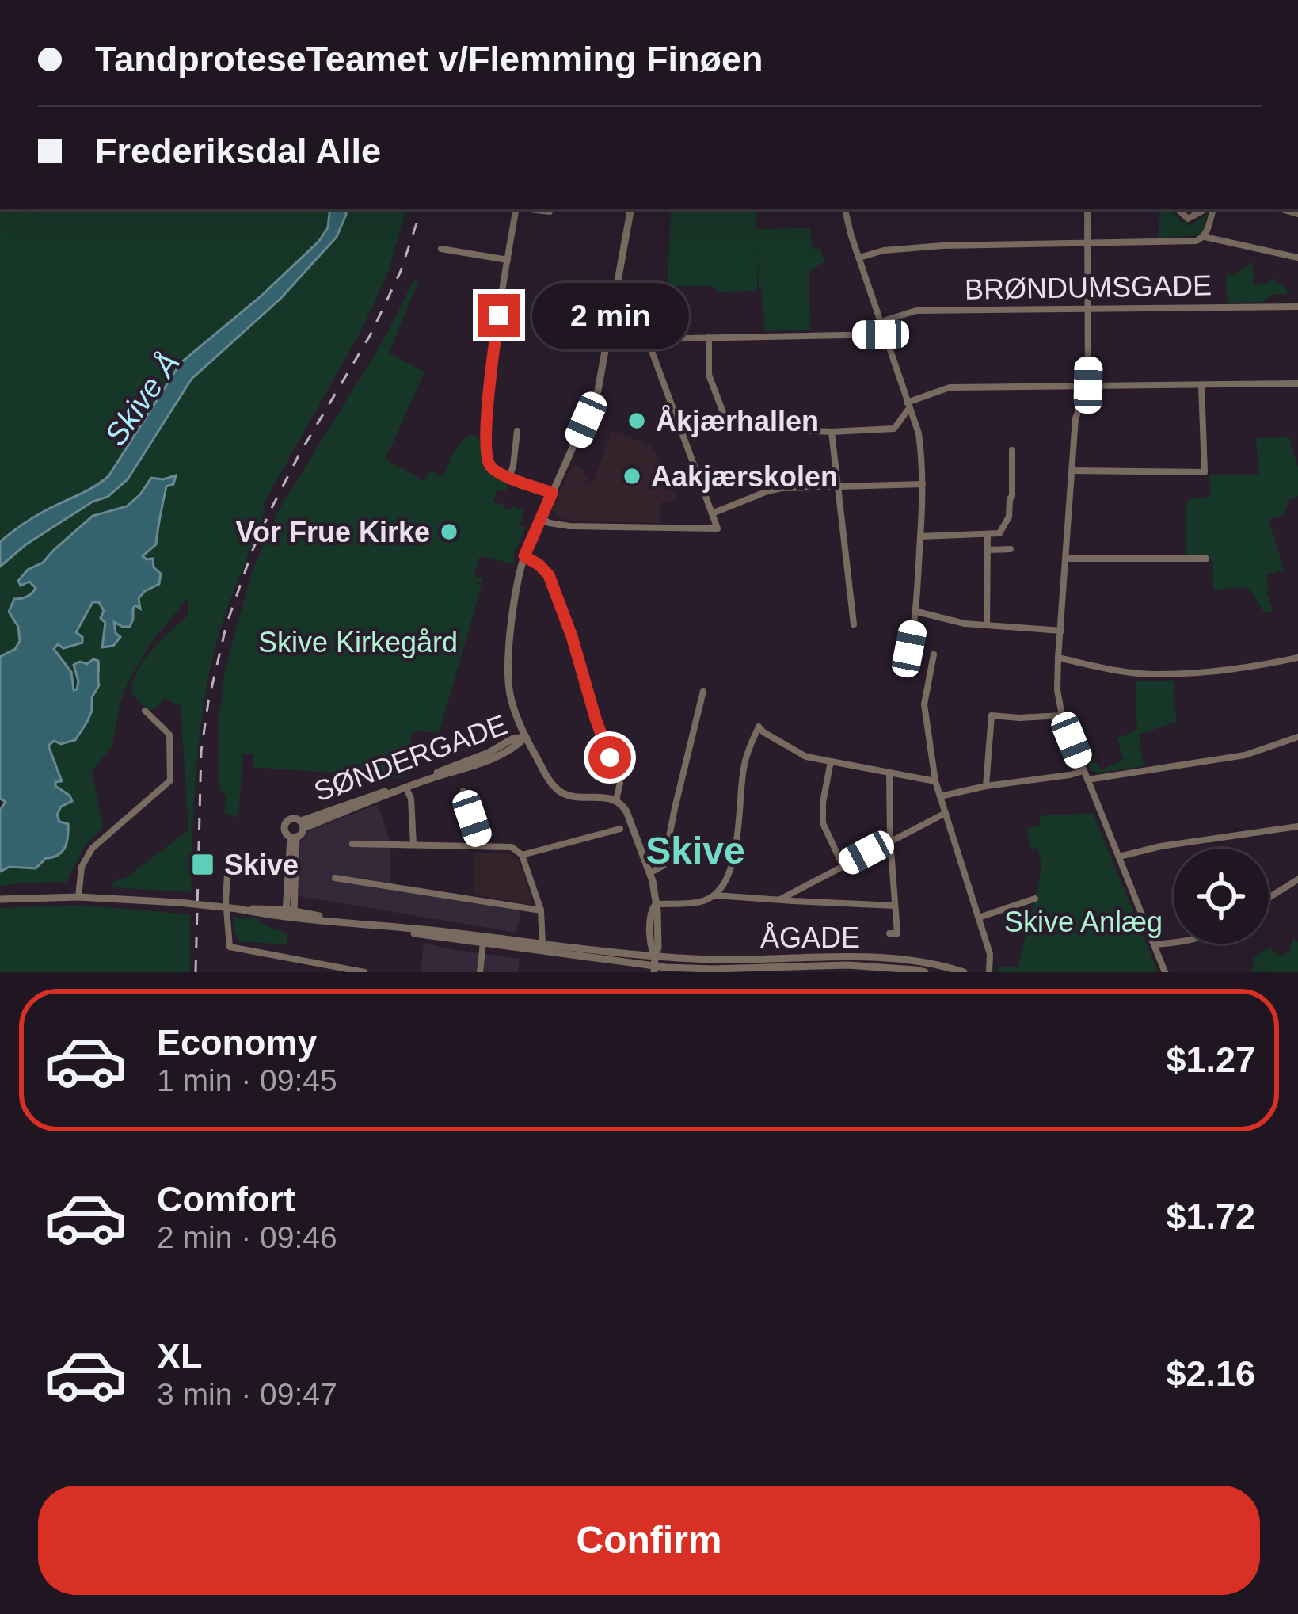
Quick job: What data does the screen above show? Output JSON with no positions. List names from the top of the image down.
{
  "streets": {
    "street": ["BRØNDUMSGADE", "SØNDERGADE", "ÅGADE"]
  },
  "districts": ["Skive"],
  "water": ["Skive Å"],
  "parks": ["Skive Kirkegård", "Skive Anlæg"],
  "places": {
    "other": ["Åkjærhallen", "Aakjærskolen", "Vor Frue Kirke"],
    "transit": ["Skive"]
  },
  "page": {
    "banner": ["TandproteseTeamet v/Flemming Finøen", "Frederiksdal Alle"],
    "bubble": "2 min",
    "list": [
      {
        "name": "Economy",
        "note": "1 min · 09:45",
        "value": "$1.27"
      },
      {
        "name": "Comfort",
        "note": "2 min · 09:46",
        "value": "$1.72"
      },
      {
        "name": "XL",
        "note": "3 min · 09:47",
        "value": "$2.16"
      }
    ],
    "buttons": "Confirm"
  }
}
